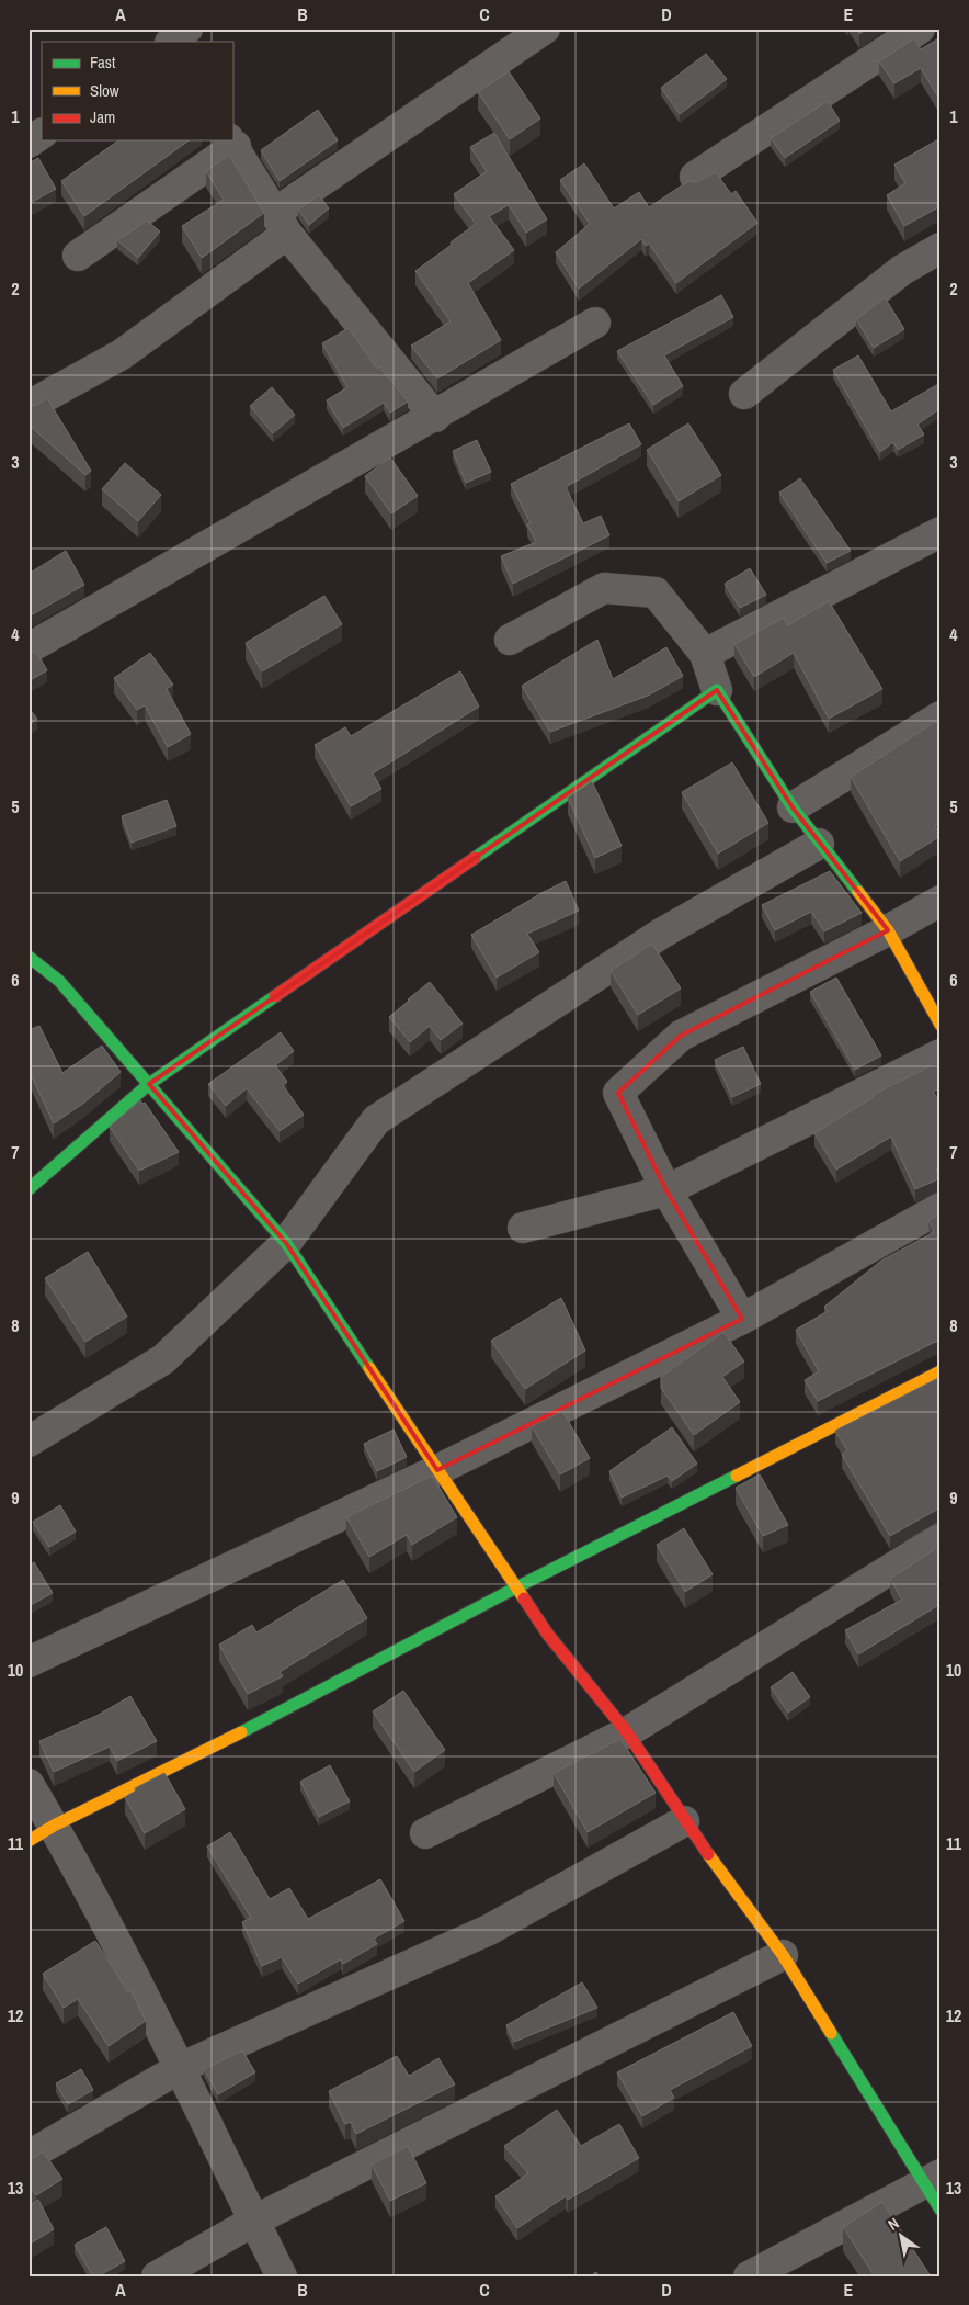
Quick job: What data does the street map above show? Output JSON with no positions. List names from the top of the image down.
{
  "legend": ["Fast", "Slow", "Jam"],
  "north": "top left",
  "grid": {
    "columns": [
      "A",
      "B",
      "C",
      "D",
      "E"
    ],
    "rows": [
      "1",
      "2",
      "3",
      "4",
      "5",
      "6",
      "7",
      "8",
      "9",
      "10",
      "11",
      "12",
      "13"
    ]
  }
}
